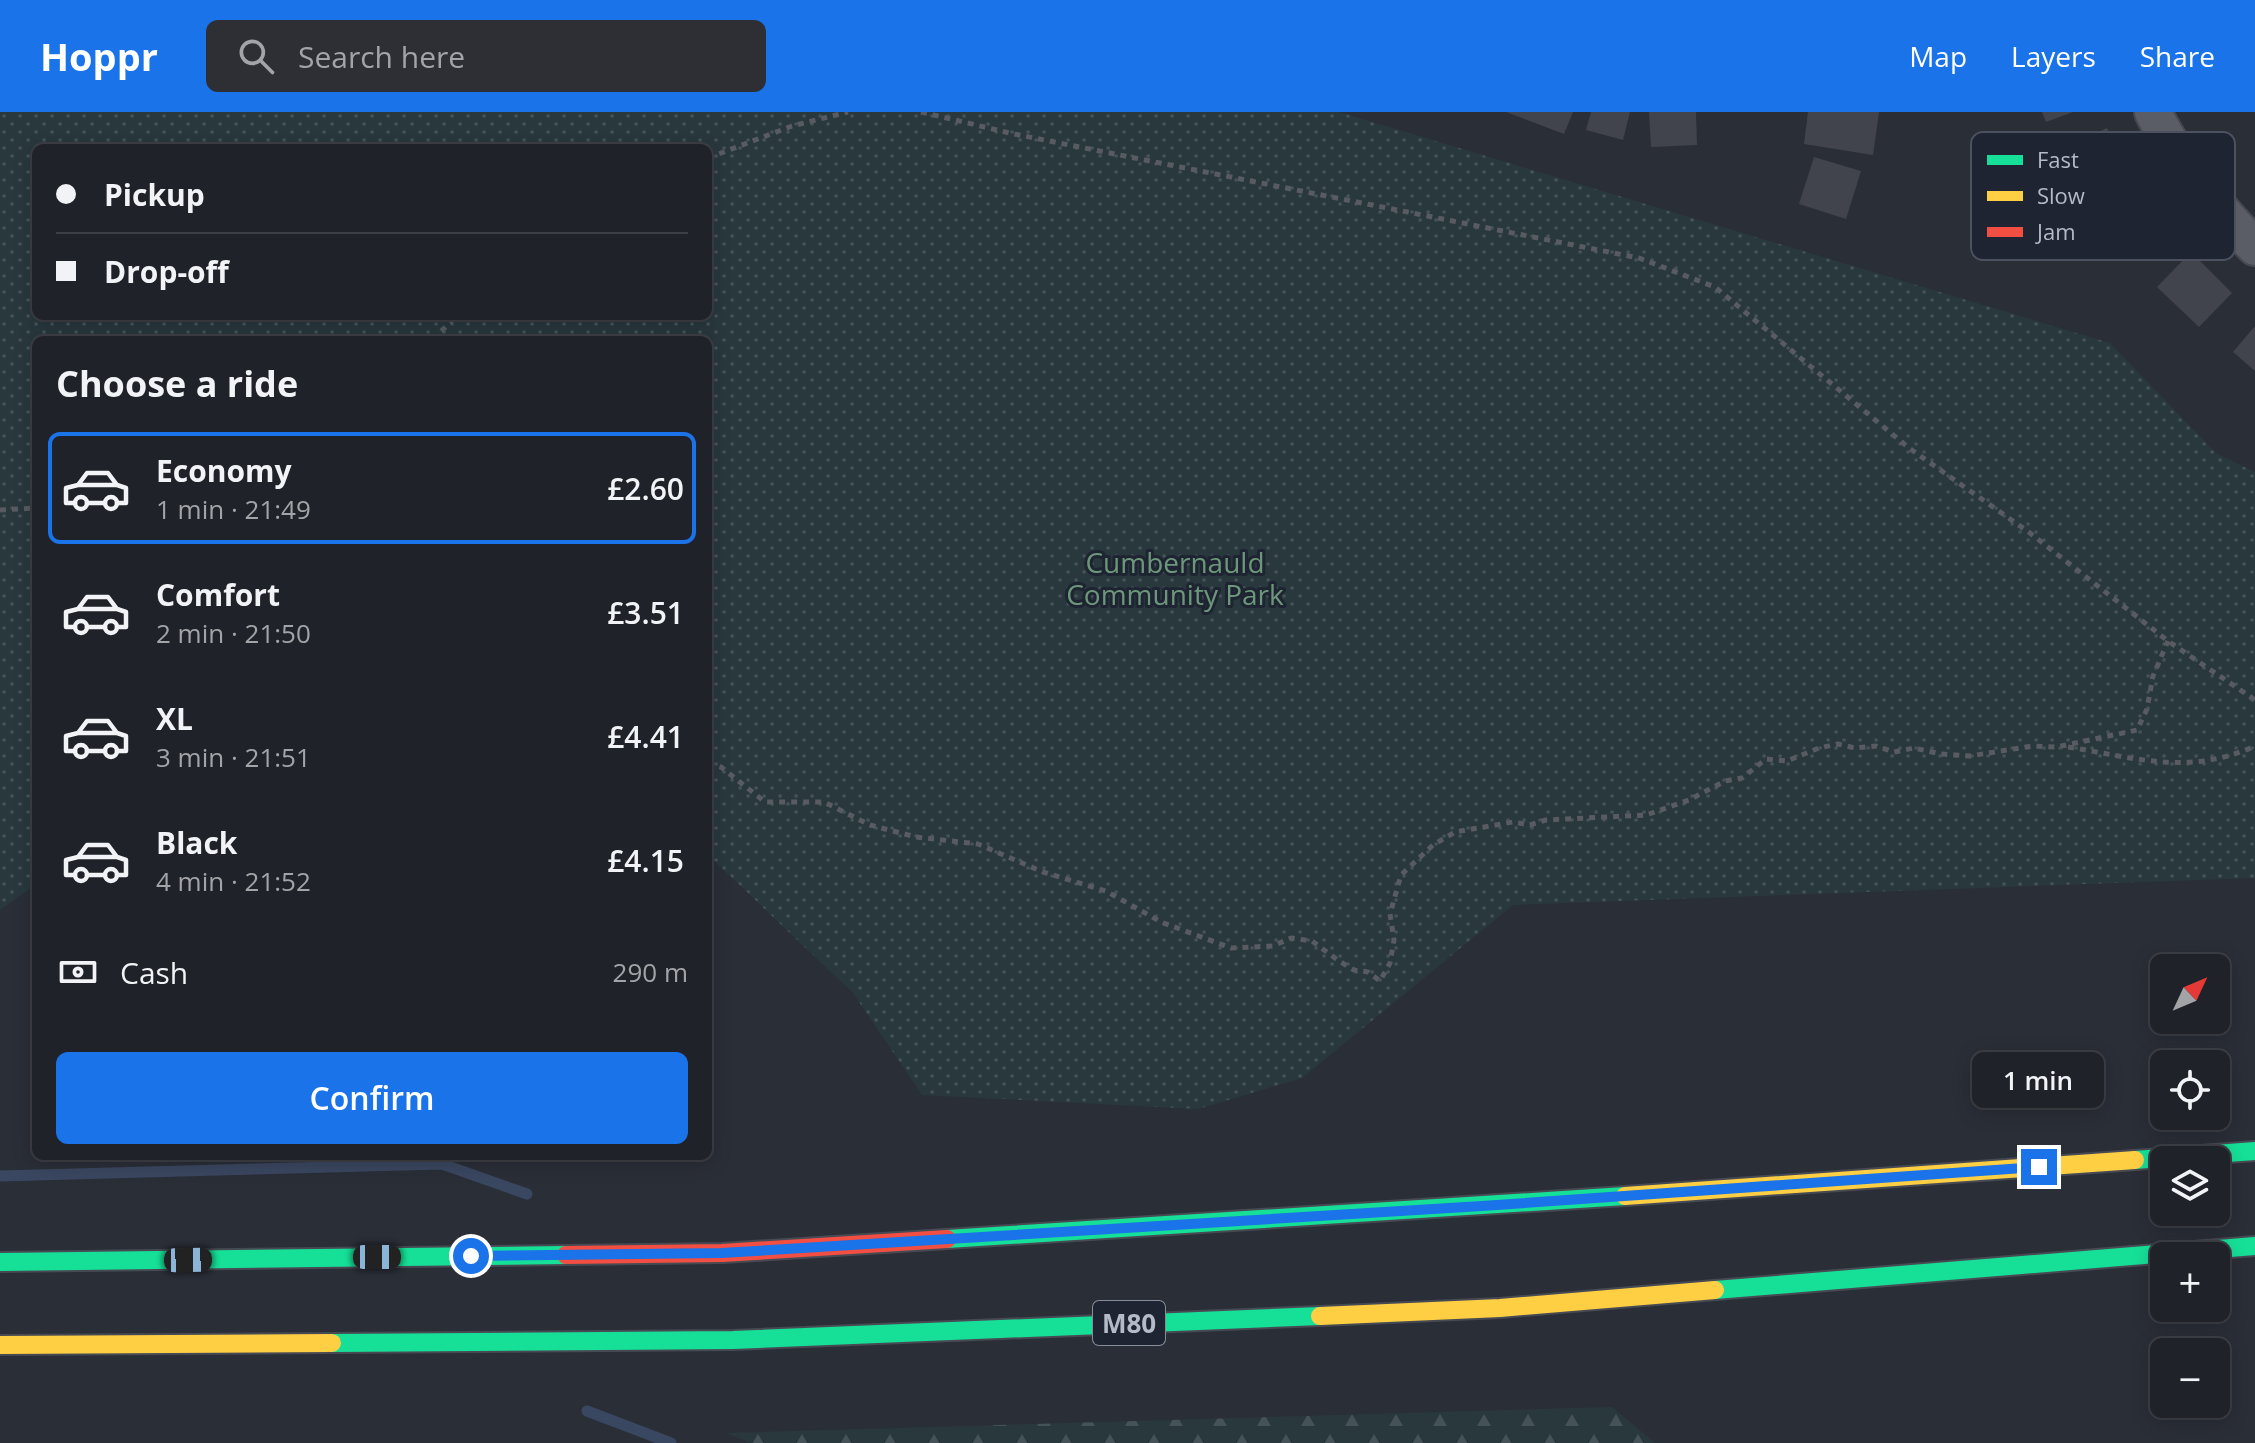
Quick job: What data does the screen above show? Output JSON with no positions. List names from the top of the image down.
{
  "streets": {
    "highway": ["M80"]
  },
  "parks": ["Cumbernauld Community Park"],
  "legend": ["Fast", "Slow", "Jam"],
  "north": "top right",
  "page": {
    "header": "Hoppr",
    "search": "Search here",
    "nav": ["Map", "Layers", "Share"],
    "banner": ["Pickup", "Drop-off"],
    "heading": "Choose a ride",
    "list": [
      {
        "name": "Economy",
        "note": "1 min · 21:49",
        "value": "£2.60"
      },
      {
        "name": "Comfort",
        "note": "2 min · 21:50",
        "value": "£3.51"
      },
      {
        "name": "XL",
        "note": "3 min · 21:51",
        "value": "£4.41"
      },
      {
        "name": "Black",
        "note": "4 min · 21:52",
        "value": "£4.15"
      }
    ],
    "pay": ["Cash", "290 m"],
    "map_buttons": ["+", "−"],
    "buttons": "Confirm",
    "bubble": "1 min"
  }
}
